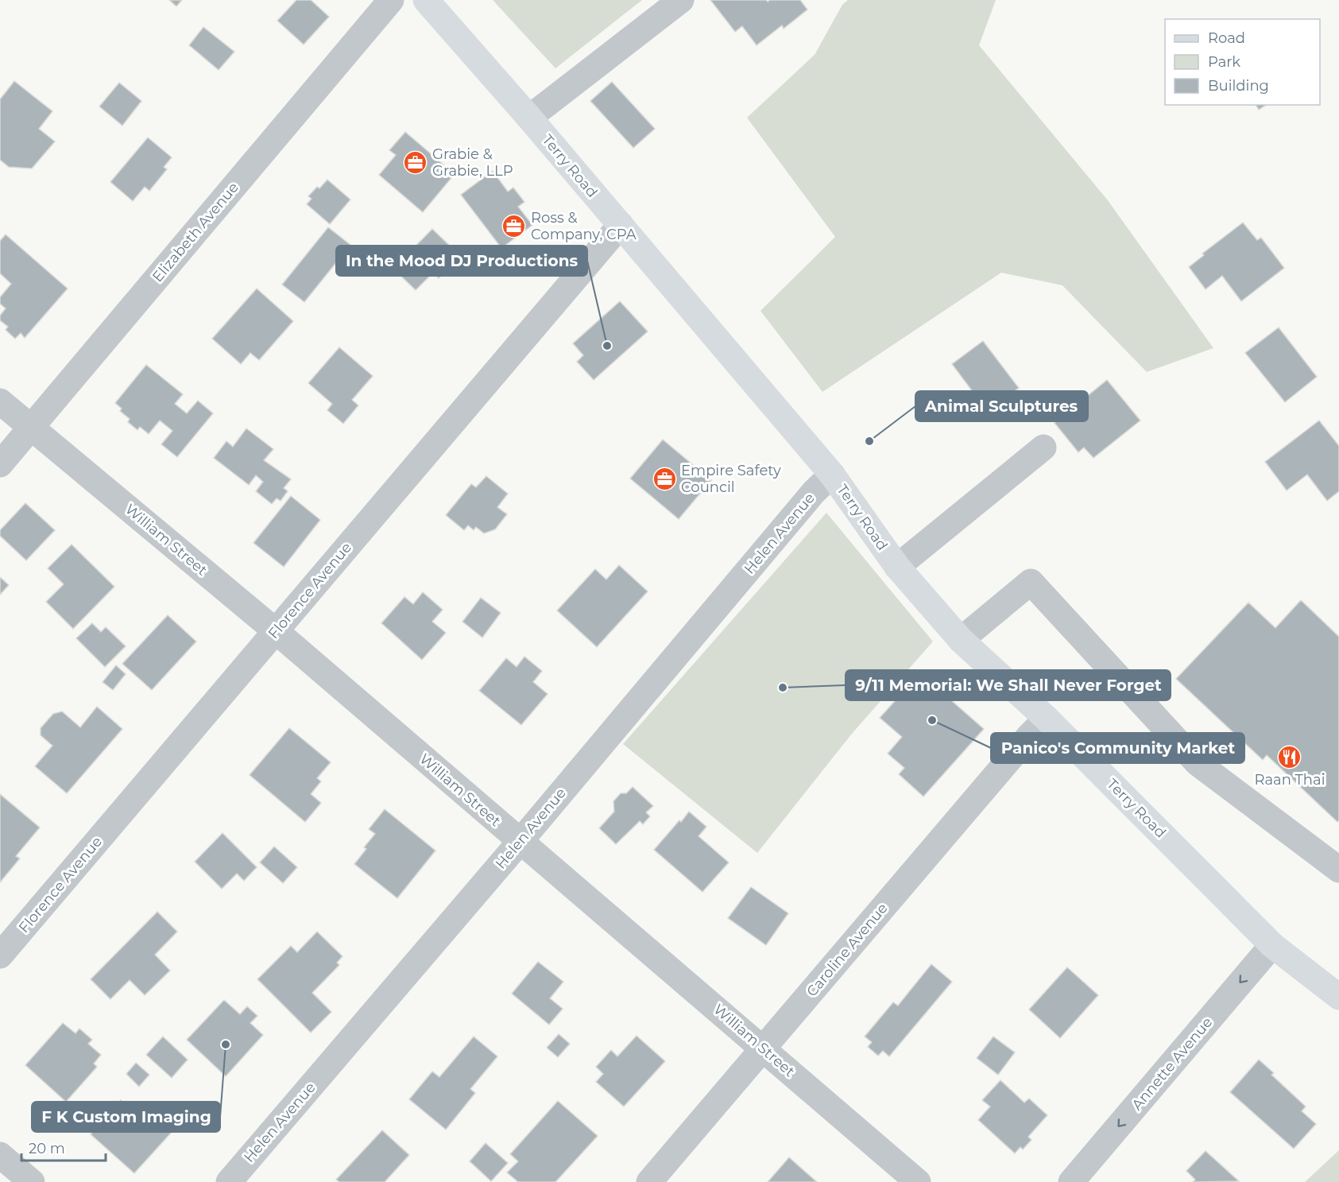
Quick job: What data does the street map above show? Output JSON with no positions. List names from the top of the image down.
{
  "streets": {
    "main road": ["Terry Road"],
    "street": [
      "Elizabeth Avenue",
      "Helen Avenue",
      "William Street",
      "Florence Avenue",
      "Caroline Avenue",
      "Annette Avenue"
    ]
  },
  "crossings": [
    ["Terry Road", "Helen Avenue"],
    ["Terry Road", "Florence Avenue"],
    ["Terry Road", "Caroline Avenue"],
    ["Terry Road", "Annette Avenue"],
    ["Elizabeth Avenue", "William Street"],
    ["Helen Avenue", "William Street"],
    ["William Street", "Florence Avenue"],
    ["William Street", "Caroline Avenue"]
  ],
  "one_way": ["Annette Avenue"],
  "places": {
    "office": ["Grabie & Grabie, LLP", "Ross & Company, CPA", "Empire Safety Council"],
    "other": [
      "In the Mood DJ Productions",
      "Animal Sculptures",
      "9/11 Memorial: We Shall Never Forget",
      "Panico's Community Market",
      "F K Custom Imaging"
    ],
    "restaurant": ["Raan Thai"]
  },
  "legend": ["Road", "Park", "Building"],
  "scale_bar": "20 m"
}
